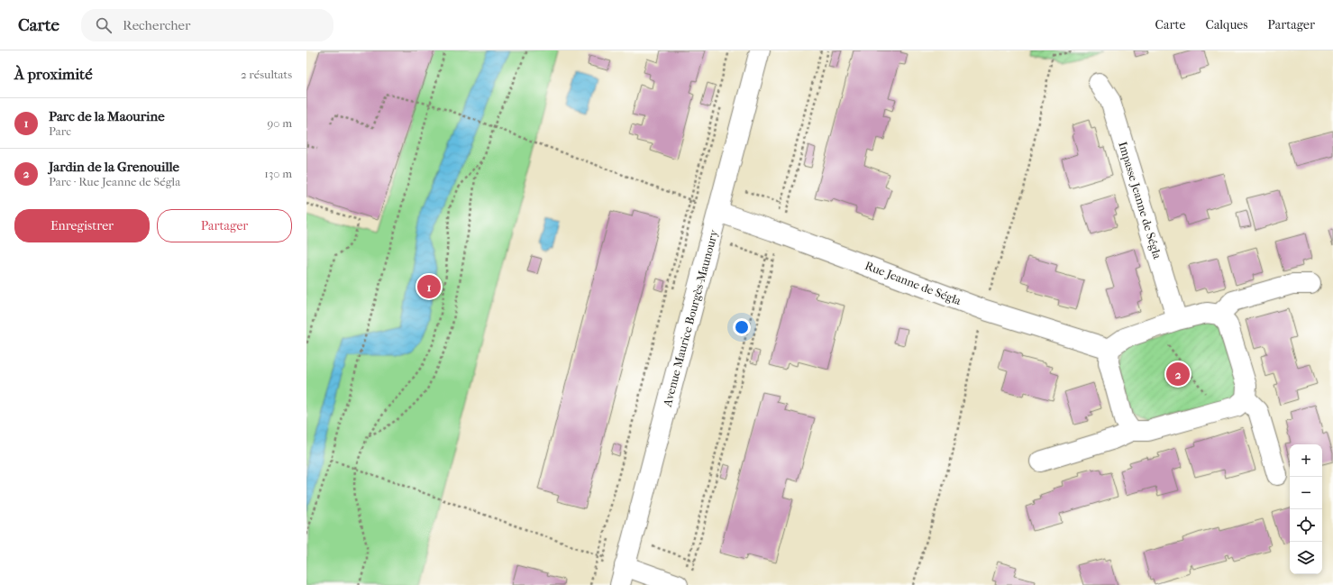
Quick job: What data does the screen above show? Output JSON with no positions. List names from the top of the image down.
{
  "streets": {
    "street": ["Impasse Jeanne de Ségla", "Rue Jeanne de Ségla", "Avenue Maurice Bourgès-Maunoury"]
  },
  "crossings": [
    ["Rue Jeanne de Ségla", "Avenue Maurice Bourgès-Maunoury"]
  ],
  "page": {
    "header": "Carte",
    "search": "Rechercher",
    "nav": ["Carte", "Calques", "Partager"],
    "heading": ["À proximité", "2 résultats"],
    "list": [
      {
        "mark": "1",
        "name": "Parc de la Maourine",
        "note": "Parc",
        "value": "90 m"
      },
      {
        "mark": "2",
        "name": "Jardin de la Grenouille",
        "note": "Parc · Rue Jeanne de Ségla",
        "value": "130 m"
      }
    ],
    "buttons": ["Enregistrer", "Partager"],
    "pins": ["1", "2"],
    "map_buttons": ["+", "−"]
  }
}
